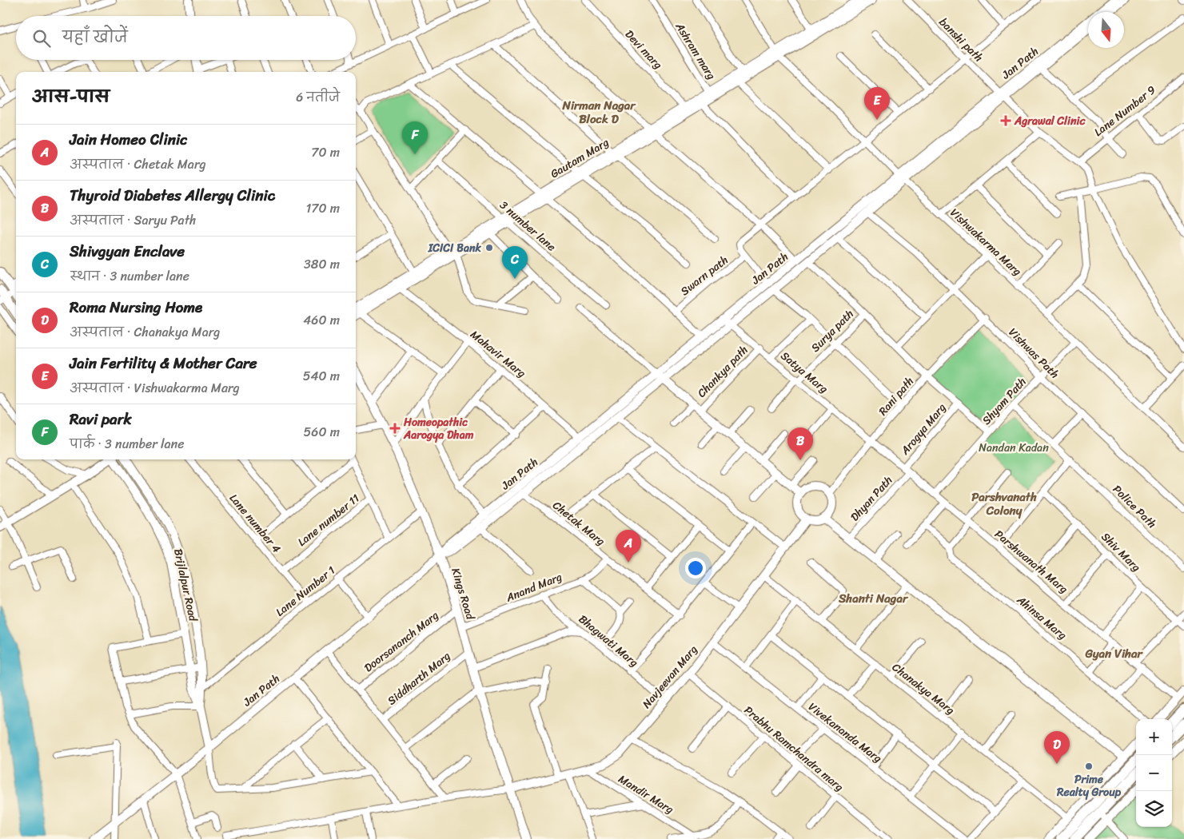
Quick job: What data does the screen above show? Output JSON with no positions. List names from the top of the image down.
{
  "streets": {
    "street": [
      "banshi path",
      "Devi marg",
      "Ashram marg",
      "Jan Path",
      "Lane Number 9",
      "Gautam Marg",
      "3 number lane",
      "Vishwakarma Marg",
      "Swarn path",
      "Surya path",
      "Vishwas Path",
      "Mahavir Marg",
      "Chankya path",
      "Satya Marg",
      "Rani path",
      "Shyam Path",
      "Arogya Marg",
      "Dhyan Path",
      "Police Path",
      "Lane number 11",
      "Lane number 4",
      "Chetak Marg",
      "Shiv Marg",
      "Parshwanath Marg",
      "Brijlalpur Road",
      "Anand Marg",
      "Lane Number 1",
      "Kings Road",
      "Ahinsa Marg",
      "Bhagwati Marg",
      "Doorsananch Marg",
      "Navjeevan Marg",
      "Siddharth Marg",
      "Chanakya Marg",
      "Vivekananda Marg",
      "Prabhu Ramchandra marg",
      "Mandir Marg"
    ]
  },
  "crossings": [
    ["banshi path", "Jan Path"],
    ["banshi path", "Lane Number 9"],
    ["Devi marg", "Gautam Marg"],
    ["Ashram marg", "Gautam Marg"],
    ["Jan Path", "Vishwakarma Marg"],
    ["Jan Path", "Vishwas Path"],
    ["Jan Path", "Mahavir Marg"],
    ["Jan Path", "Satya Marg"],
    ["Jan Path", "Chetak Marg"],
    ["Jan Path", "Brijlalpur Road"],
    ["Jan Path", "Kings Road"],
    ["Gautam Marg", "3 number lane"],
    ["Gautam Marg", "Vishwakarma Marg"],
    ["Vishwakarma Marg", "Shyam Path"],
    ["Surya path", "Satya Marg"],
    ["Vishwas Path", "Rani path"],
    ["Vishwas Path", "Shyam Path"],
    ["Chankya path", "Satya Marg"],
    ["Satya Marg", "Rani path"],
    ["Satya Marg", "Parshwanath Marg"],
    ["Rani path", "Parshwanath Marg"],
    ["Rani path", "Navjeevan Marg"],
    ["Shyam Path", "Police Path"],
    ["Shyam Path", "Parshwanath Marg"],
    ["Arogya Marg", "Parshwanath Marg"],
    ["Dhyan Path", "Parshwanath Marg"],
    ["Lane number 11", "Lane number 4"],
    ["Lane number 4", "Lane Number 1"],
    ["Chetak Marg", "Anand Marg"],
    ["Brijlalpur Road", "Lane Number 1"],
    ["Anand Marg", "Kings Road"],
    ["Anand Marg", "Bhagwati Marg"],
    ["Lane Number 1", "Kings Road"],
    ["Kings Road", "Doorsananch Marg"],
    ["Kings Road", "Navjeevan Marg"],
    ["Kings Road", "Siddharth Marg"],
    ["Bhagwati Marg", "Navjeevan Marg"],
    ["Navjeevan Marg", "Chanakya Marg"],
    ["Navjeevan Marg", "Vivekananda Marg"],
    ["Navjeevan Marg", "Prabhu Ramchandra marg"],
    ["Navjeevan Marg", "Mandir Marg"]
  ],
  "districts": [
    "Nirman Nagar Block D",
    "Parshvanath Colony",
    "Shanti Nagar",
    "Gyan Vihar"
  ],
  "parks": ["Nandan Kadan"],
  "places": {
    "health": ["Agrawal Clinic", "Homeopathic Aarogya Dham"],
    "other": ["ICICI Bank", "Prime Realty Group"]
  },
  "north": "bottom",
  "page": {
    "search": "यहाँ खोजें",
    "heading": ["आस-पास", "6 नतीजे"],
    "pins": [
      "E",
      "F",
      "C",
      "B",
      "A",
      "D"
    ],
    "list": [
      {
        "mark": "A",
        "name": "Jain Homeo Clinic",
        "note": "अस्पताल · Chetak Marg",
        "value": "70 m"
      },
      {
        "mark": "B",
        "name": "Thyroid Diabetes Allergy Clinic",
        "note": "अस्पताल · Saryu Path",
        "value": "170 m"
      },
      {
        "mark": "C",
        "name": "Shivgyan Enclave",
        "note": "स्थान · 3 number lane",
        "value": "380 m"
      },
      {
        "mark": "D",
        "name": "Roma Nursing Home",
        "note": "अस्पताल · Chanakya Marg",
        "value": "460 m"
      },
      {
        "mark": "E",
        "name": "Jain Fertility & Mother Care",
        "note": "अस्पताल · Vishwakarma Marg",
        "value": "540 m"
      },
      {
        "mark": "F",
        "name": "Ravi park",
        "note": "पार्क · 3 number lane",
        "value": "560 m"
      }
    ],
    "map_buttons": ["+", "−"]
  }
}
